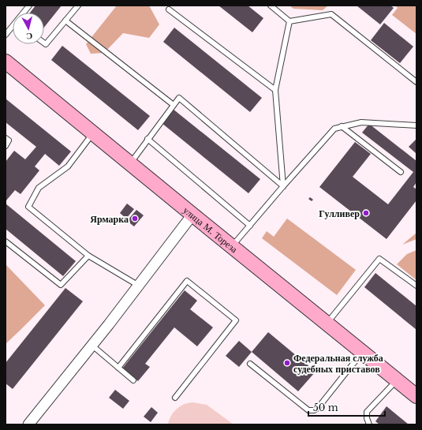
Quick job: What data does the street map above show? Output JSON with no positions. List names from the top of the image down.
{
  "streets": {
    "street": ["улица М. Тореза"]
  },
  "places": ["Гулливер", "Ярмарка", "Федеральная служба судебных приставов"],
  "scale_bar": "50 m",
  "north": "bottom"
}
